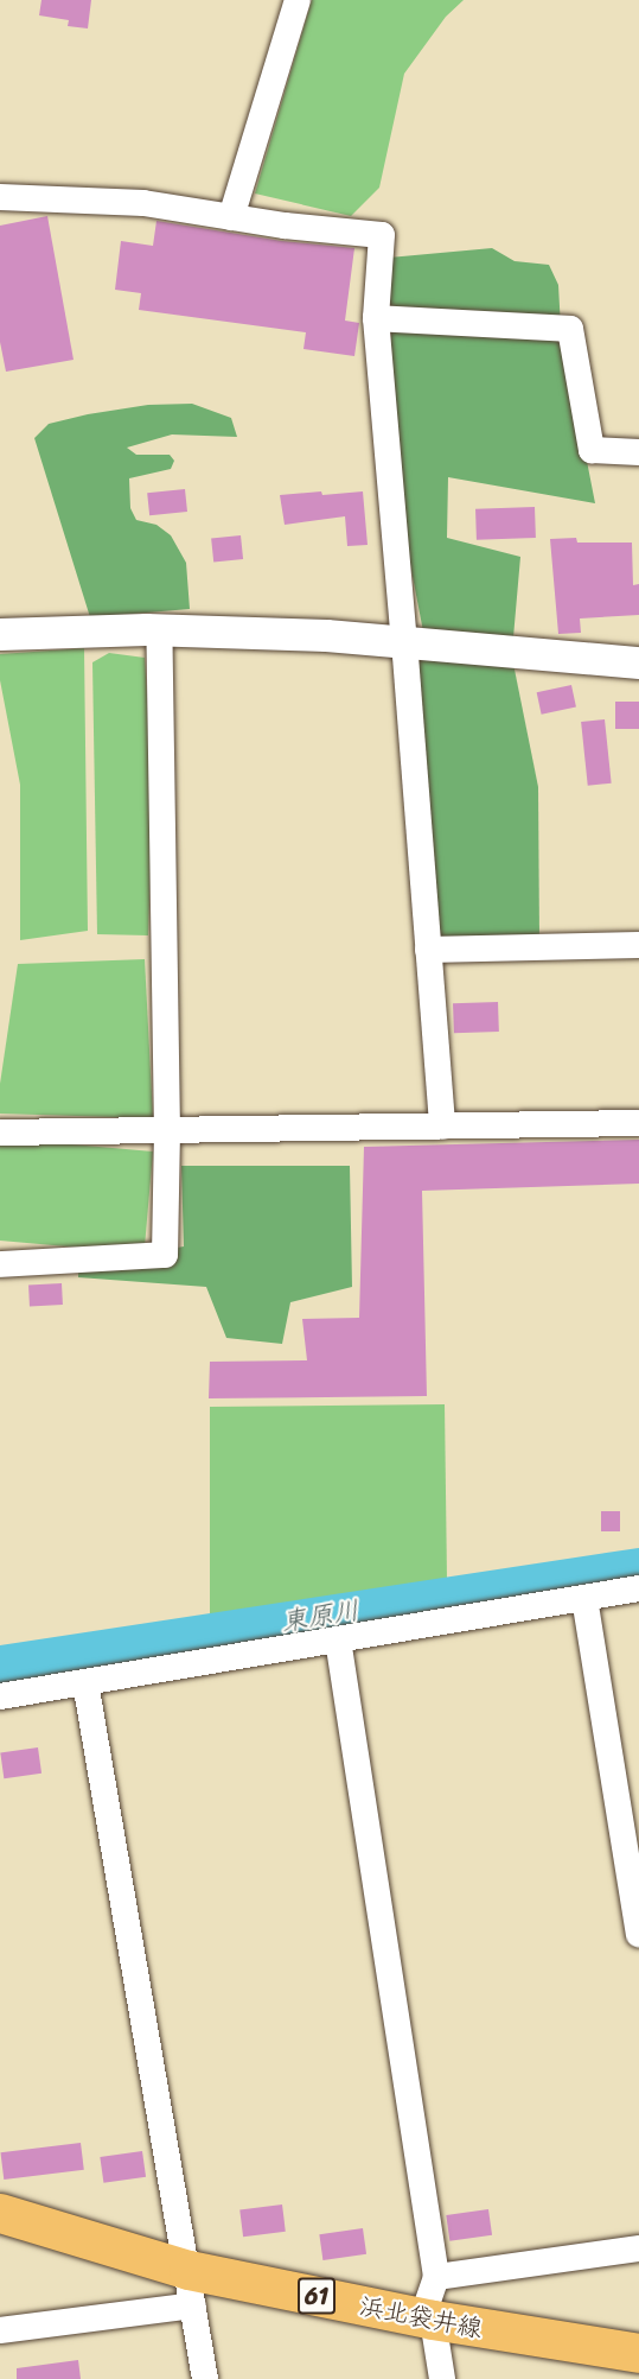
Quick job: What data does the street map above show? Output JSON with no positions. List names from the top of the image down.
{
  "streets": {
    "main road": ["61", "浜北袋井線"]
  },
  "water": ["東原川"]
}
